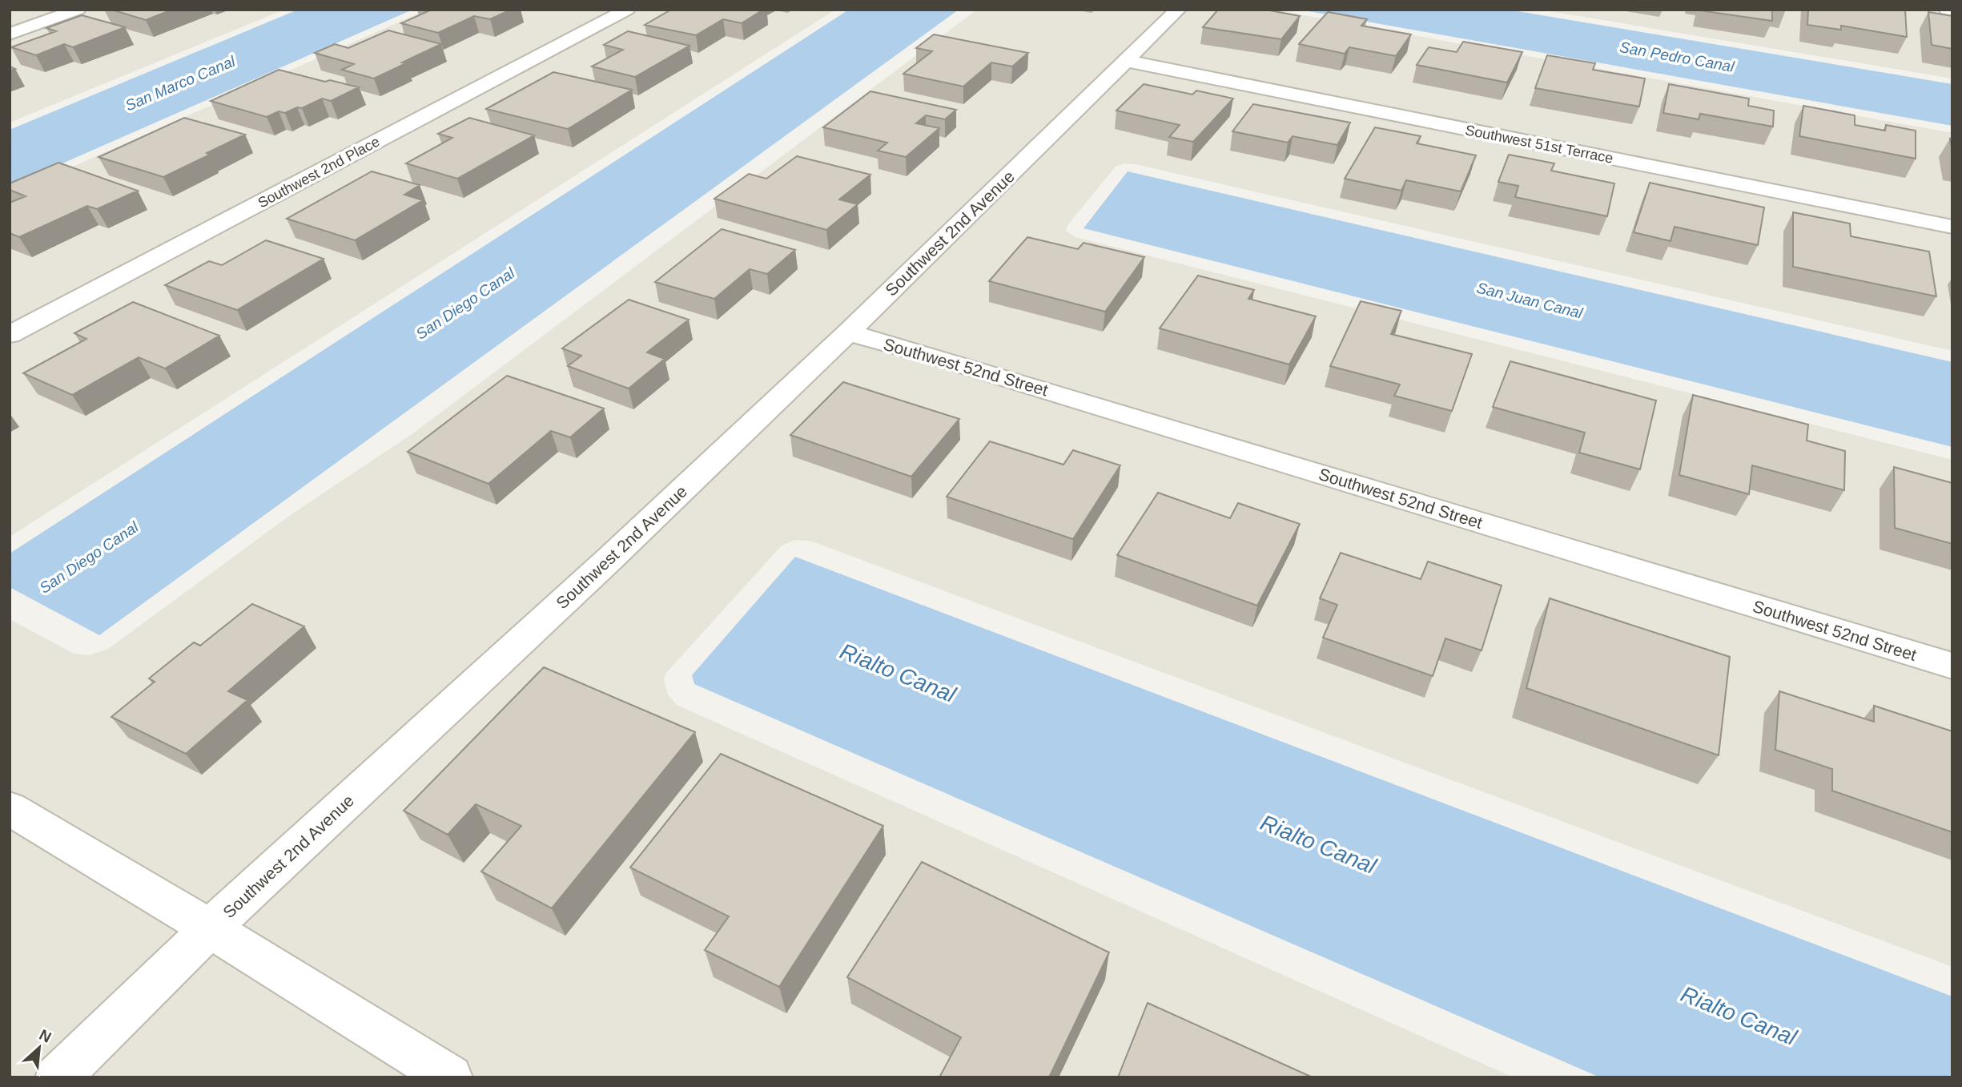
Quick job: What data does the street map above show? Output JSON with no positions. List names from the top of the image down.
{
  "streets": {
    "street": [
      "Southwest 51st Terrace",
      "Southwest 2nd Place",
      "Southwest 2nd Avenue",
      "Southwest 52nd Street"
    ]
  },
  "crossings": [
    ["Southwest 51st Terrace", "Southwest 2nd Avenue"],
    ["Southwest 2nd Avenue", "Southwest 52nd Street"]
  ],
  "water": [
    "San Pedro Canal",
    "San Marco Canal",
    "San Juan Canal",
    "San Diego Canal",
    "Rialto Canal"
  ],
  "north": "top right"
}
